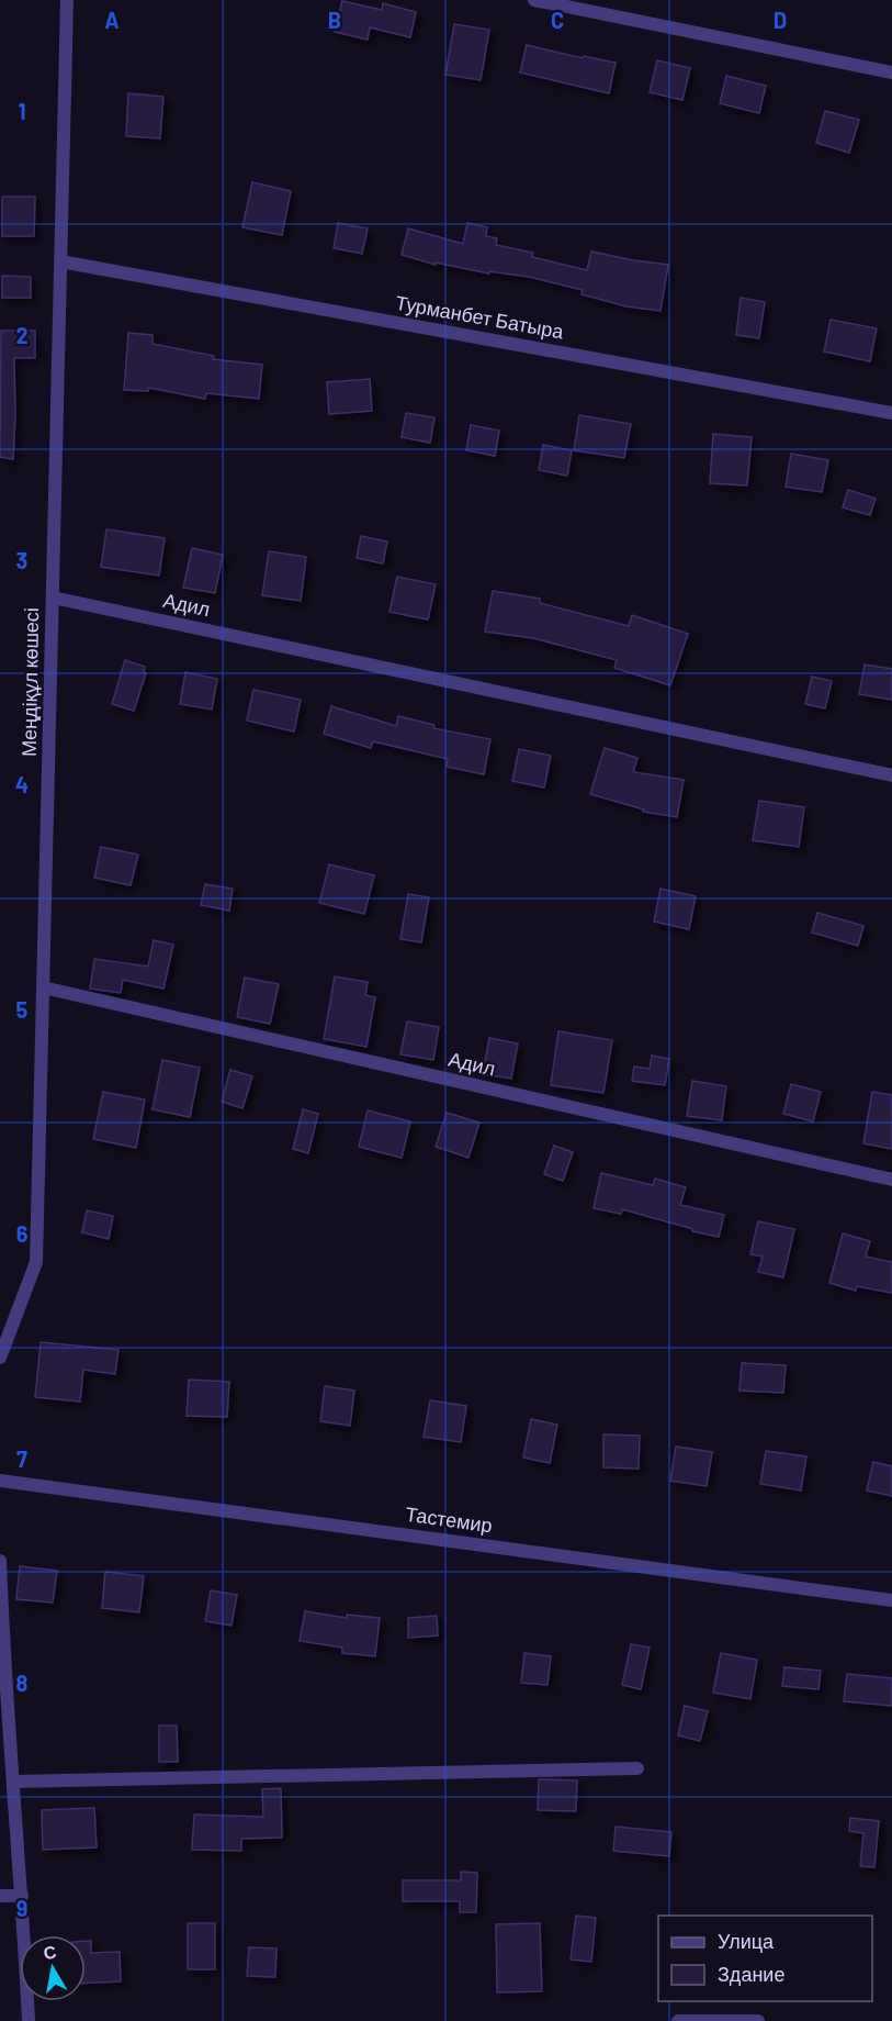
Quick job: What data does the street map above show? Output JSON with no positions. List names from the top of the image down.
{
  "streets": {
    "street": [
      "Турманбет Батыра",
      "Адил",
      "Меңдіқұл көшесі",
      "Тастемир"
    ]
  },
  "crossings": [
    ["Турманбет Батыра", "Меңдіқұл көшесі"],
    ["Адил", "Меңдіқұл көшесі"]
  ],
  "legend": ["Улица", "Здание"],
  "north": "top",
  "grid": {
    "columns": [
      "A",
      "B",
      "C",
      "D"
    ],
    "rows": [
      "1",
      "2",
      "3",
      "4",
      "5",
      "6",
      "7",
      "8",
      "9"
    ]
  }
}
